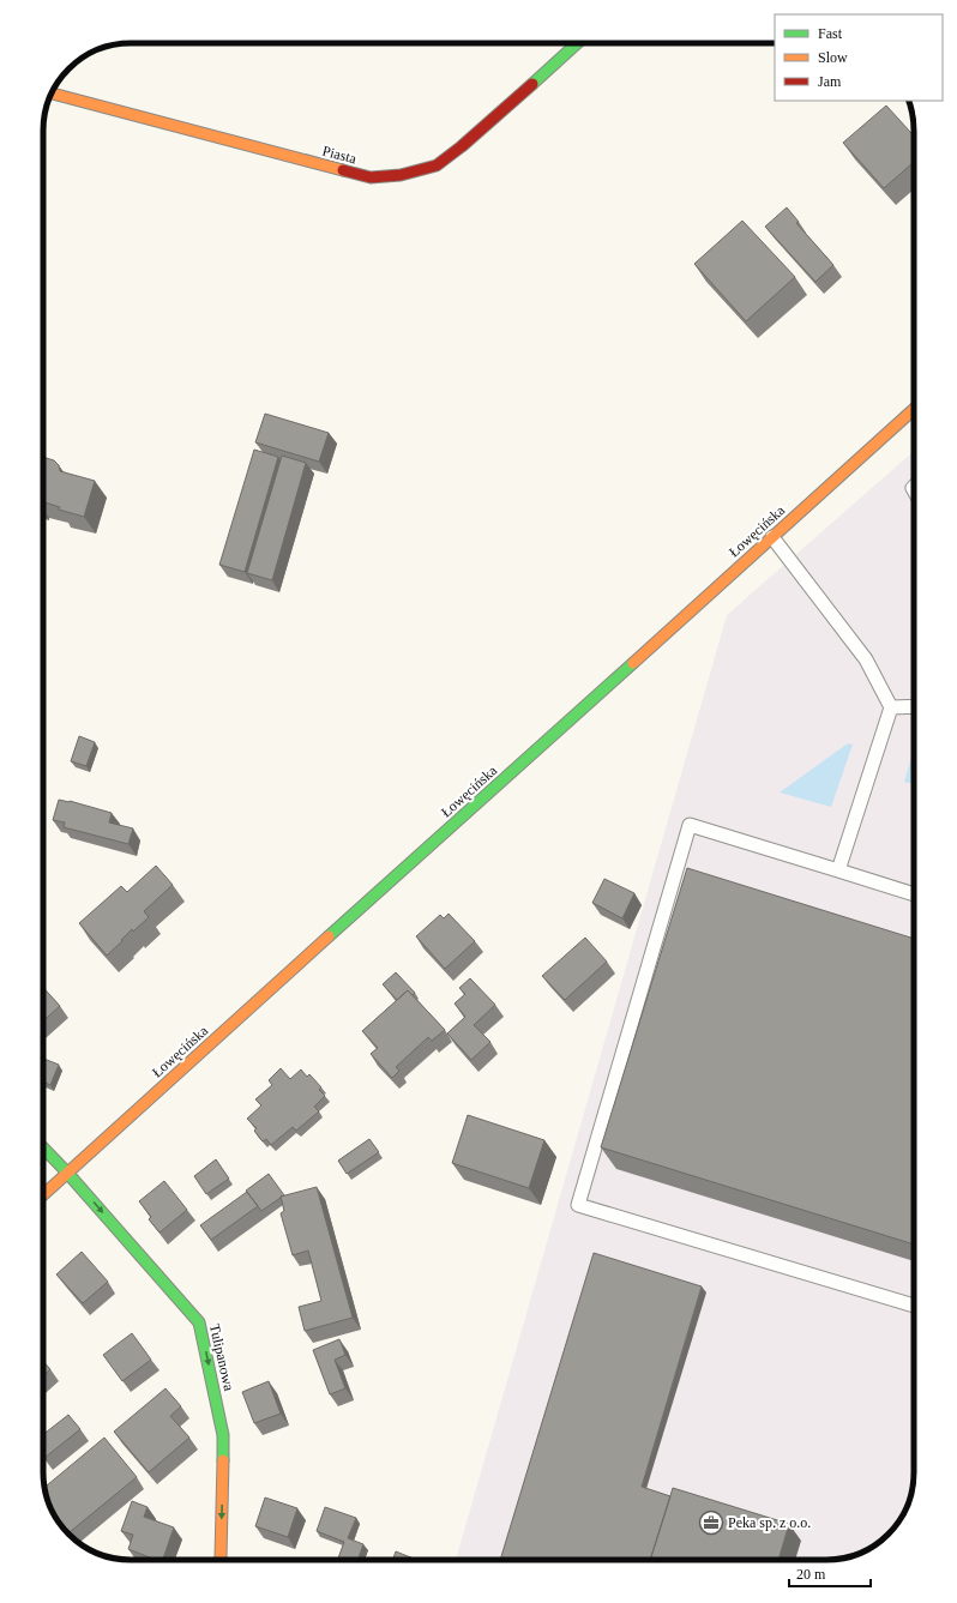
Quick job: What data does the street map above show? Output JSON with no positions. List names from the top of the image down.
{
  "streets": {
    "street": ["Piasta", "Łowęcińska", "Tulipanowa"]
  },
  "crossings": [
    ["Łowęcińska", "Tulipanowa"]
  ],
  "one_way": ["Tulipanowa"],
  "places": {
    "office": ["Peka sp. z o.o."]
  },
  "legend": ["Fast", "Slow", "Jam"],
  "scale_bar": "20 m"
}
